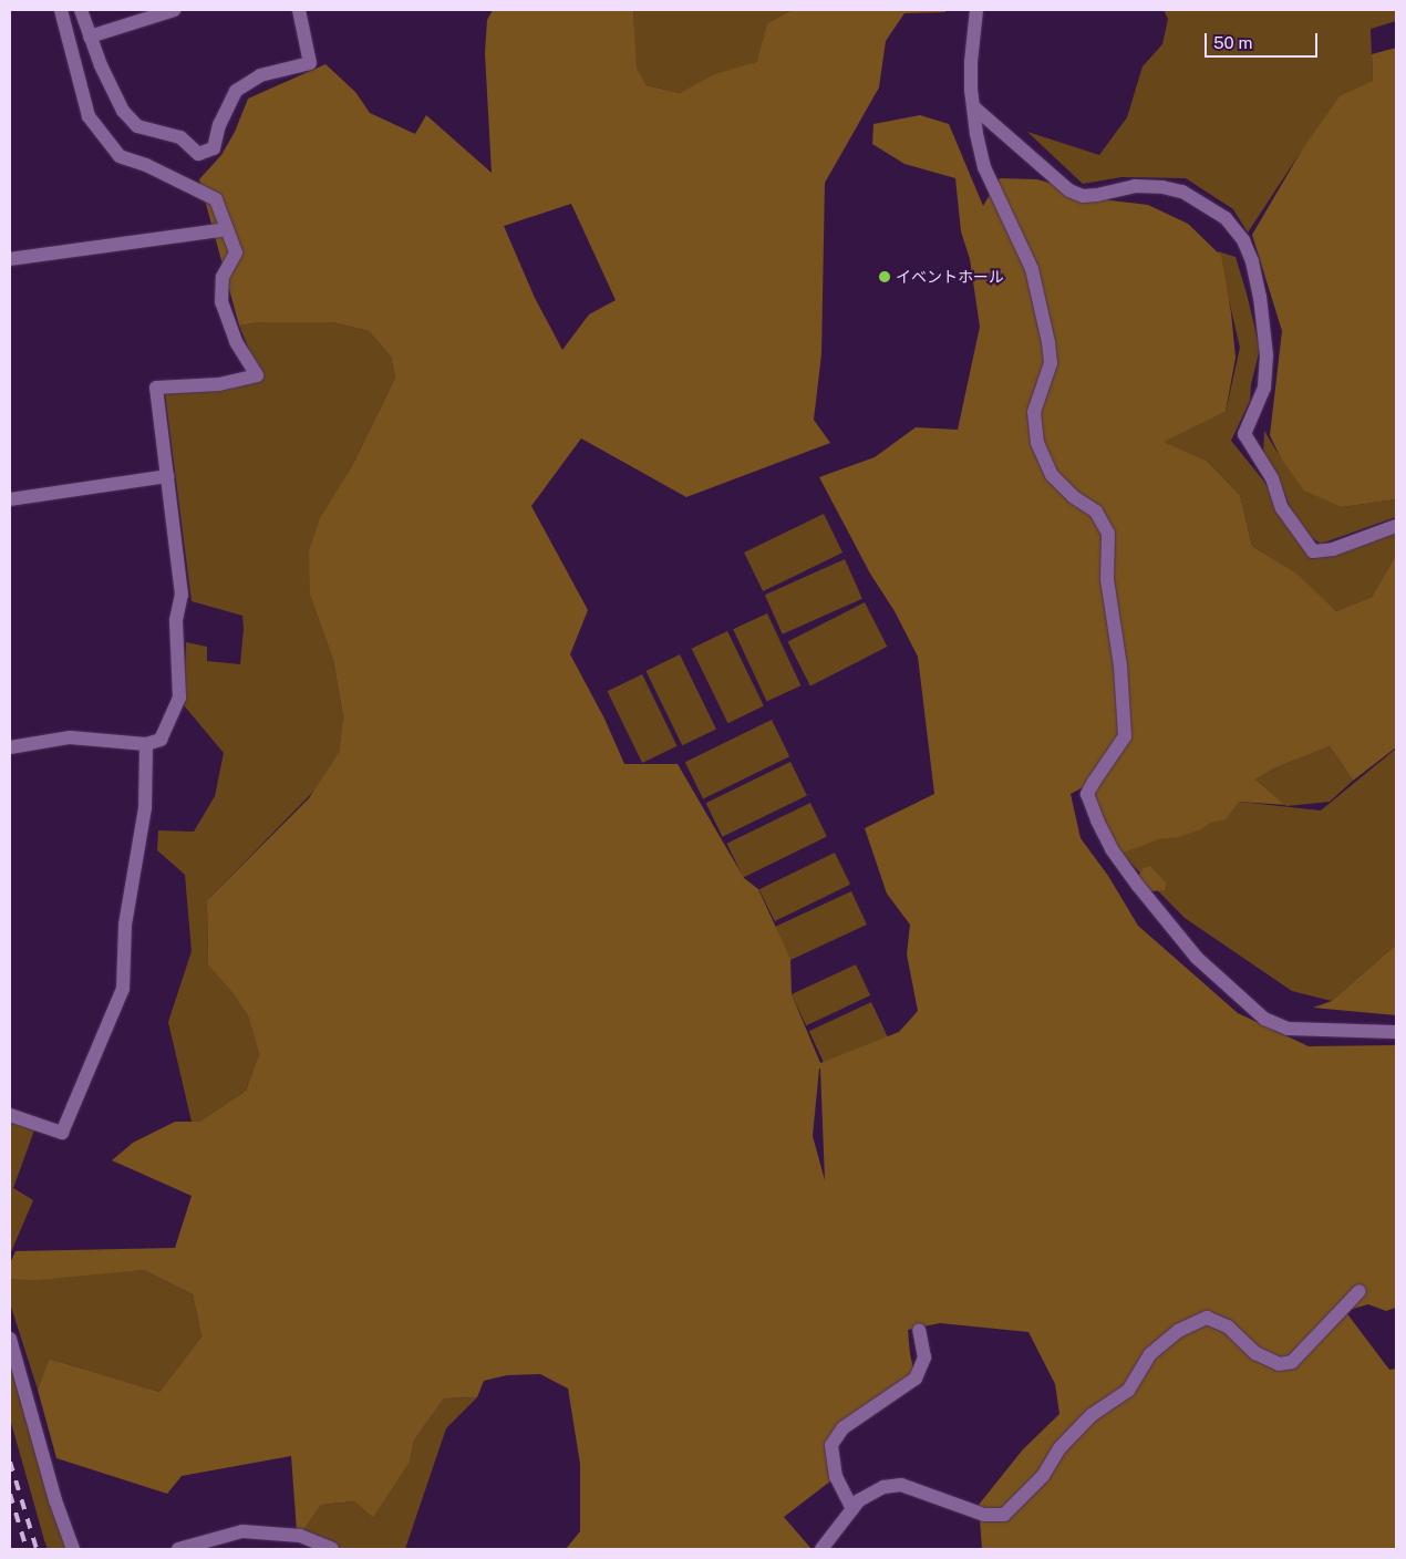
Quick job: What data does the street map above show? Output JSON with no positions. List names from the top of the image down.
{
  "places": ["イベントホール"],
  "scale_bar": "50 m"
}
